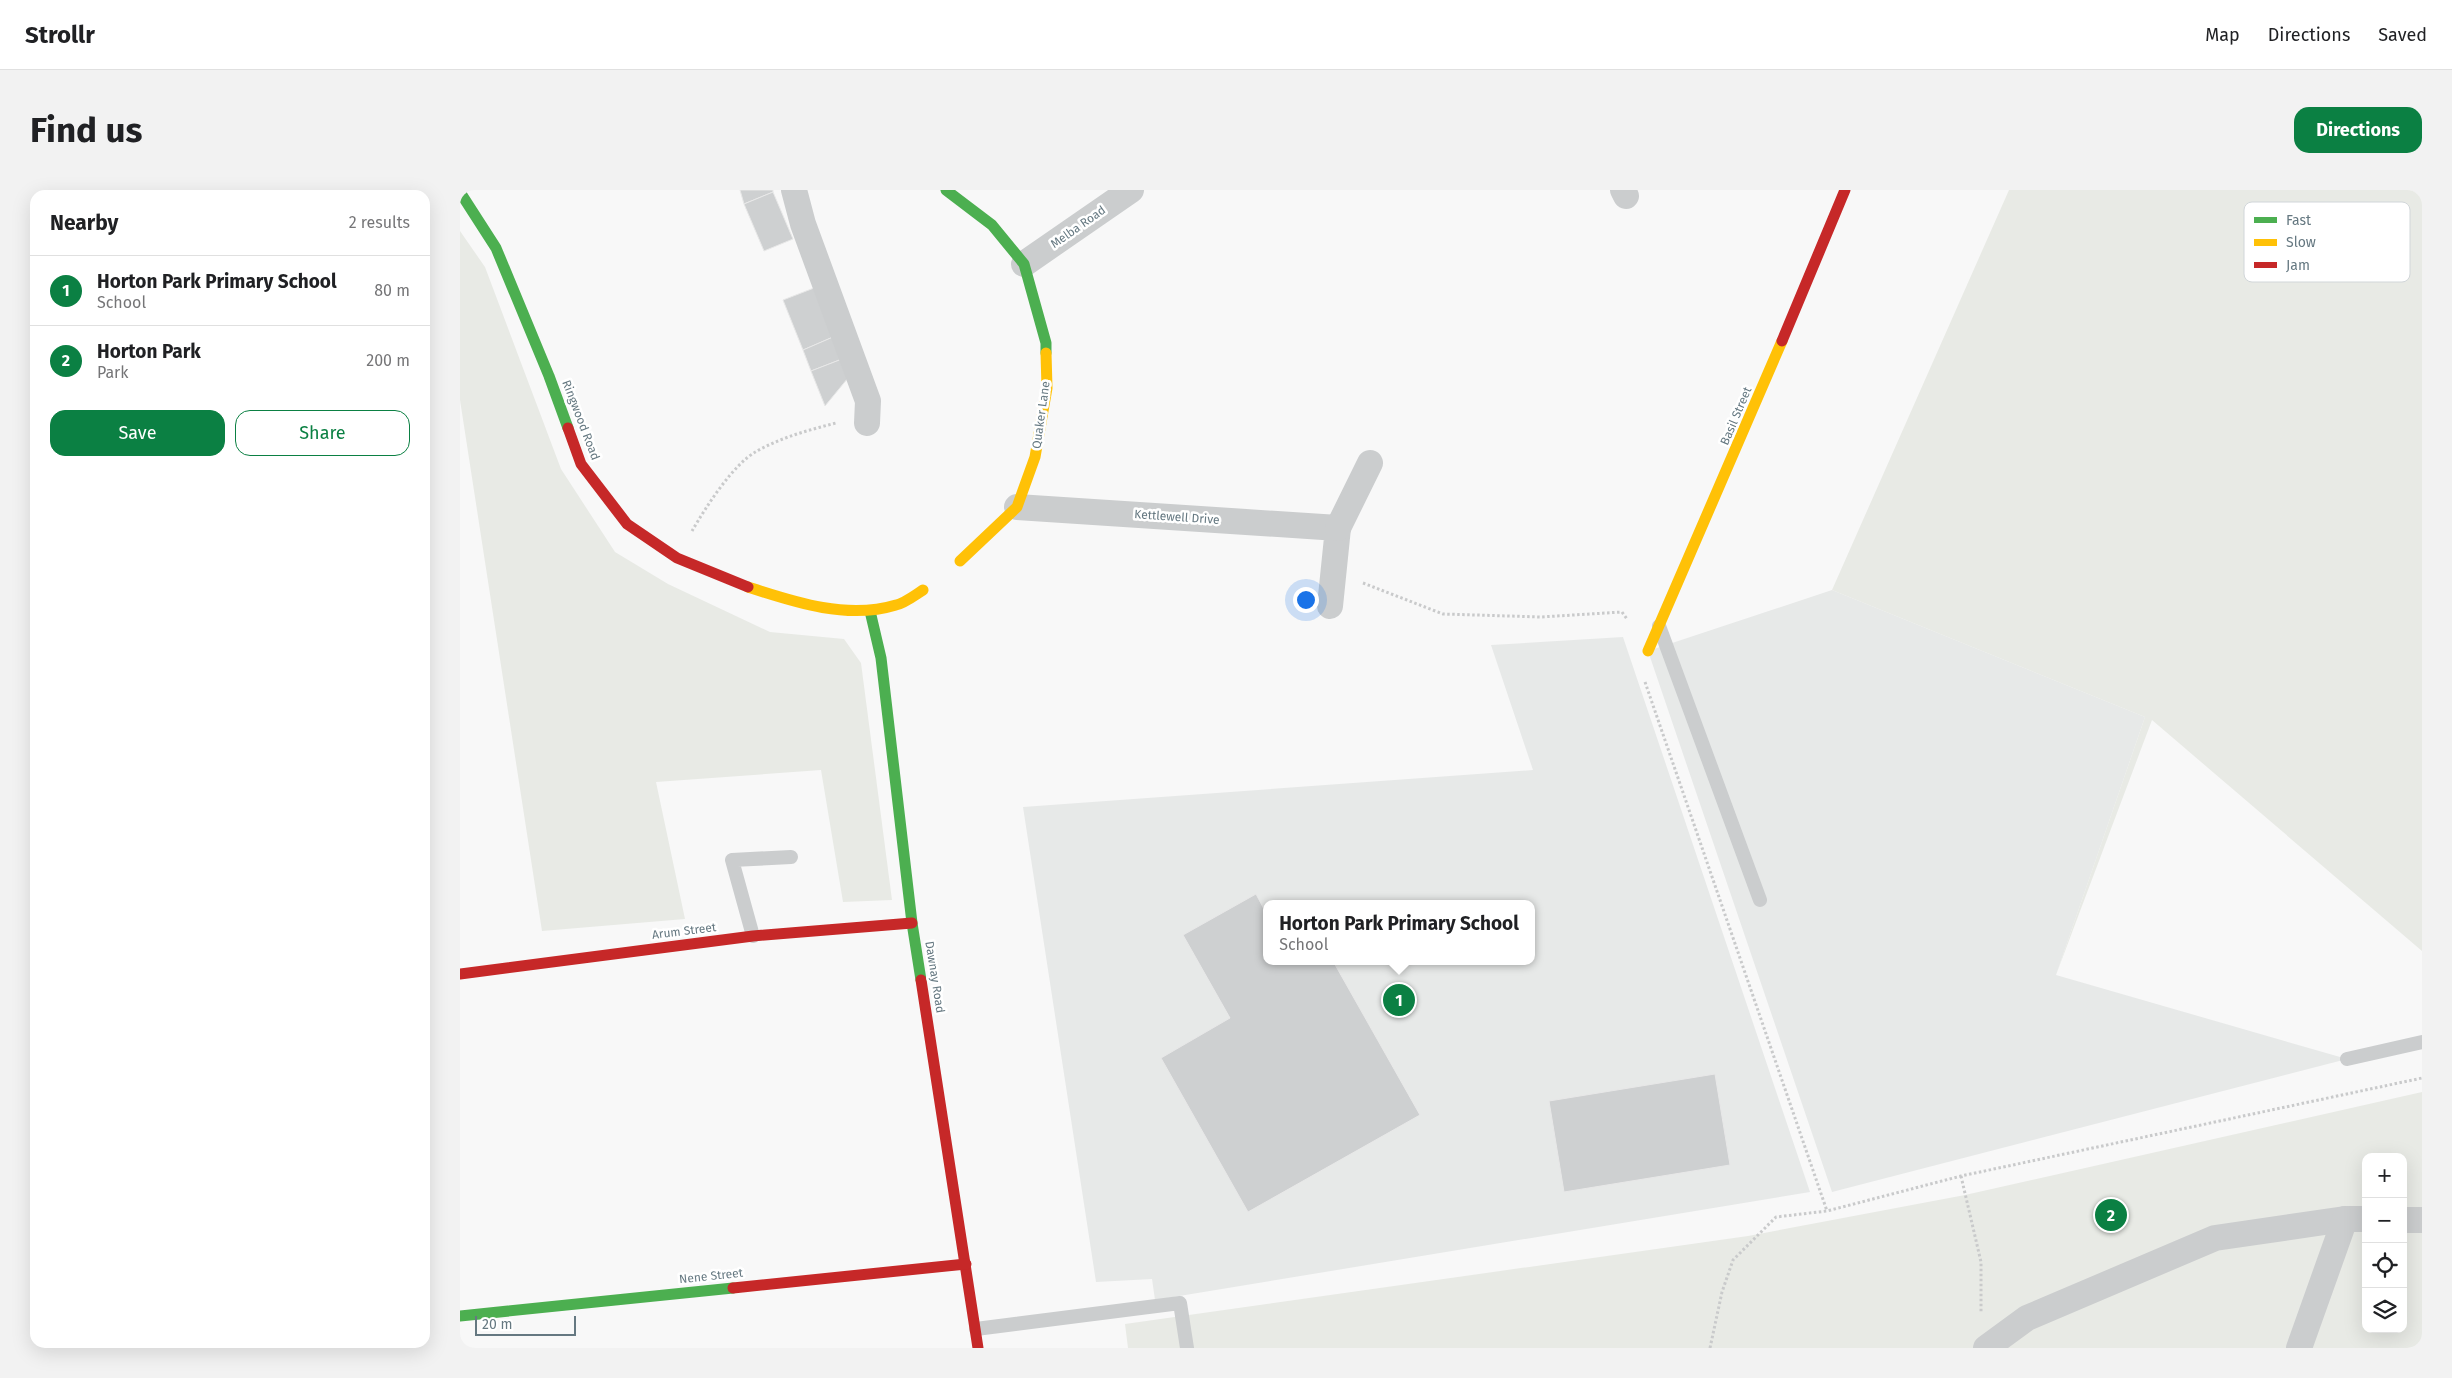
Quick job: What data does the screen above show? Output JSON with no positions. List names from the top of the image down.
{
  "streets": {
    "street": [
      "Melba Road",
      "Quaker Lane",
      "Basil Street",
      "Ringwood Road",
      "Kettlewell Drive",
      "Arum Street",
      "Dawnay Road",
      "Nene Street"
    ]
  },
  "crossings": [
    ["Melba Road", "Quaker Lane"],
    ["Quaker Lane", "Kettlewell Drive"],
    ["Ringwood Road", "Dawnay Road"],
    ["Arum Street", "Dawnay Road"],
    ["Dawnay Road", "Nene Street"]
  ],
  "legend": ["Fast", "Slow", "Jam"],
  "scale_bar": "20 m",
  "page": {
    "header": "Strollr",
    "nav": ["Map", "Directions", "Saved"],
    "buttons": [
      "Directions",
      ["Save", "Share"]
    ],
    "title": "Find us",
    "heading": ["Nearby", "2 results"],
    "list": [
      {
        "mark": "1",
        "name": "Horton Park Primary School",
        "note": "School",
        "value": "80 m"
      },
      {
        "mark": "2",
        "name": "Horton Park",
        "note": "Park",
        "value": "200 m"
      }
    ],
    "popup": ["Horton Park Primary School", "School"],
    "pins": ["1", "2"],
    "map_buttons": ["+", "−"],
    "scale": "20 m"
  }
}
